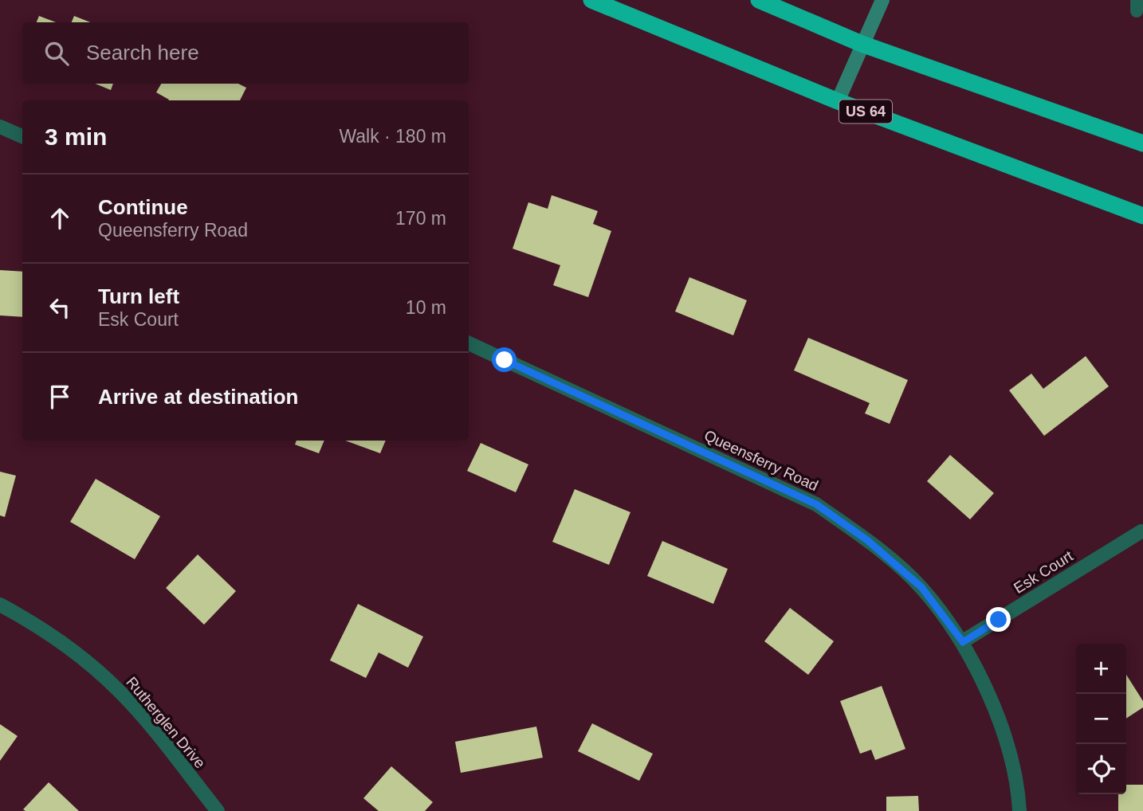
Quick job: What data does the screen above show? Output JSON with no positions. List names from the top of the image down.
{
  "streets": {
    "highway": ["US 64"],
    "street": ["Queensferry Road", "Esk Court", "Rutherglen Drive"]
  },
  "crossings": [
    ["Queensferry Road", "Esk Court"]
  ],
  "page": {
    "search": "Search here",
    "heading": ["3 min", "Walk · 180 m"],
    "list": [
      ["Continue", "Queensferry Road", "170 m"],
      ["Turn left", "Esk Court", "10 m"],
      "Arrive at destination"
    ],
    "map_buttons": ["+", "−"]
  }
}
